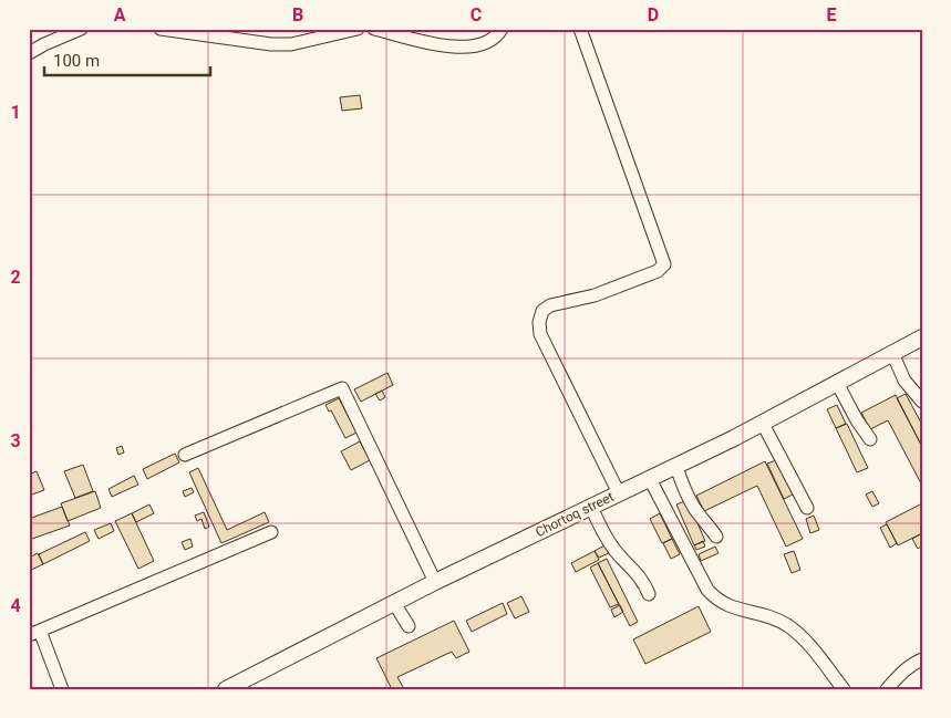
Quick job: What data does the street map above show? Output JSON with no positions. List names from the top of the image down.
{
  "streets": {
    "main road": ["Chortoq street"]
  },
  "scale_bar": "100 m",
  "grid": {
    "columns": [
      "A",
      "B",
      "C",
      "D",
      "E"
    ],
    "rows": [
      "1",
      "2",
      "3",
      "4"
    ]
  }
}
